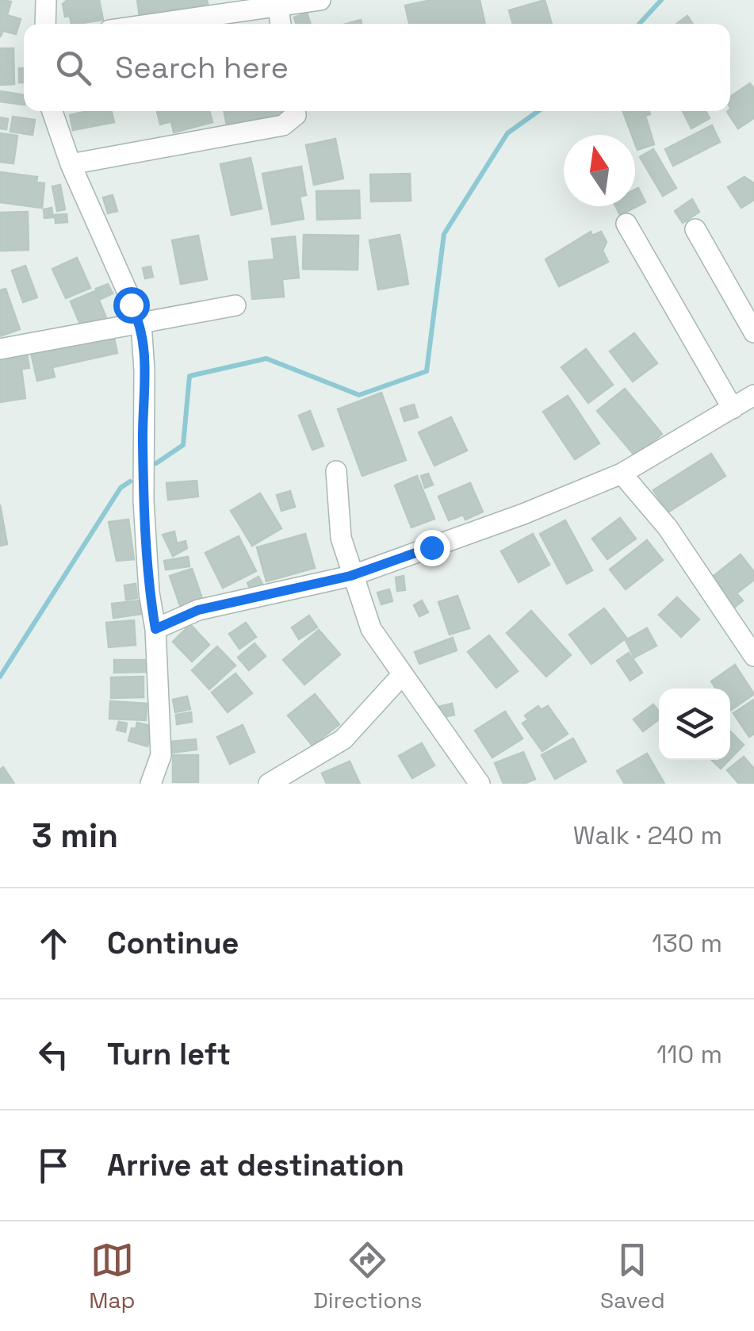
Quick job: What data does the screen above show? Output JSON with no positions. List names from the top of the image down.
{
  "north": "top",
  "page": {
    "search": "Search here",
    "heading": ["3 min", "Walk · 240 m"],
    "list": [
      ["Continue", "130 m"],
      ["Turn left", "110 m"],
      "Arrive at destination"
    ],
    "nav": ["Map", "Directions", "Saved"]
  }
}
